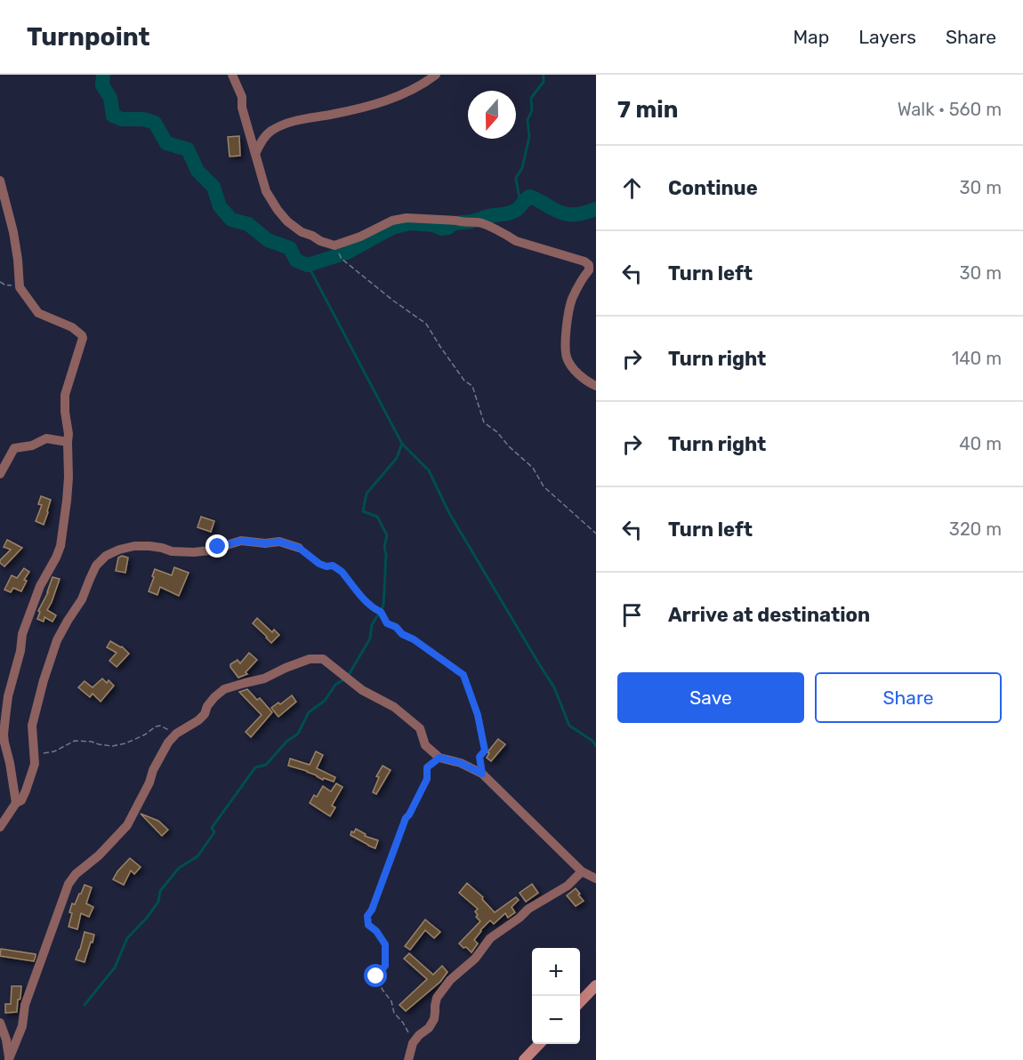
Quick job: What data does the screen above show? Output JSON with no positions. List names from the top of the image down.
{
  "north": "bottom",
  "page": {
    "header": "Turnpoint",
    "nav": ["Map", "Layers", "Share"],
    "heading": ["7 min", "Walk · 560 m"],
    "list": [
      ["Continue", "30 m"],
      ["Turn left", "30 m"],
      ["Turn right", "140 m"],
      ["Turn right", "40 m"],
      ["Turn left", "320 m"],
      "Arrive at destination"
    ],
    "buttons": ["Save", "Share"],
    "map_buttons": ["+", "−"]
  }
}
